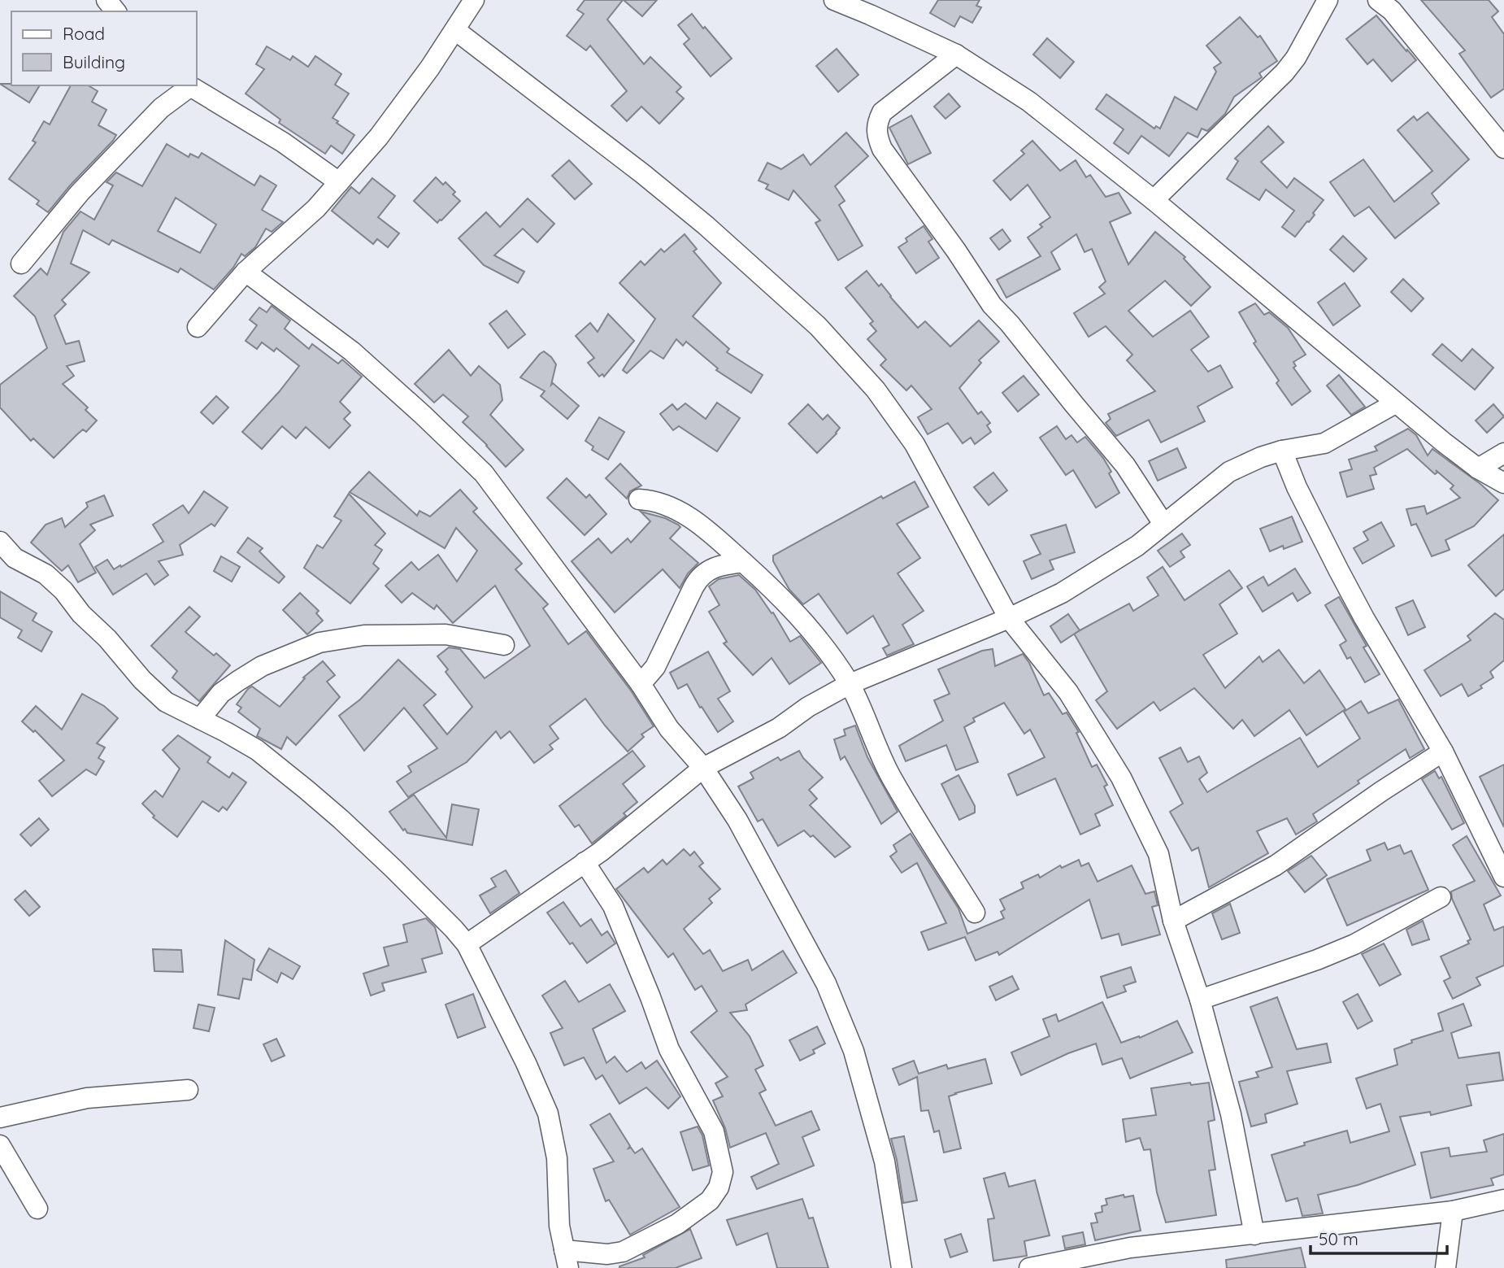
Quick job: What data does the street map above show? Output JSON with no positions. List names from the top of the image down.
{
  "legend": ["Road", "Building"],
  "scale_bar": "50 m"
}
